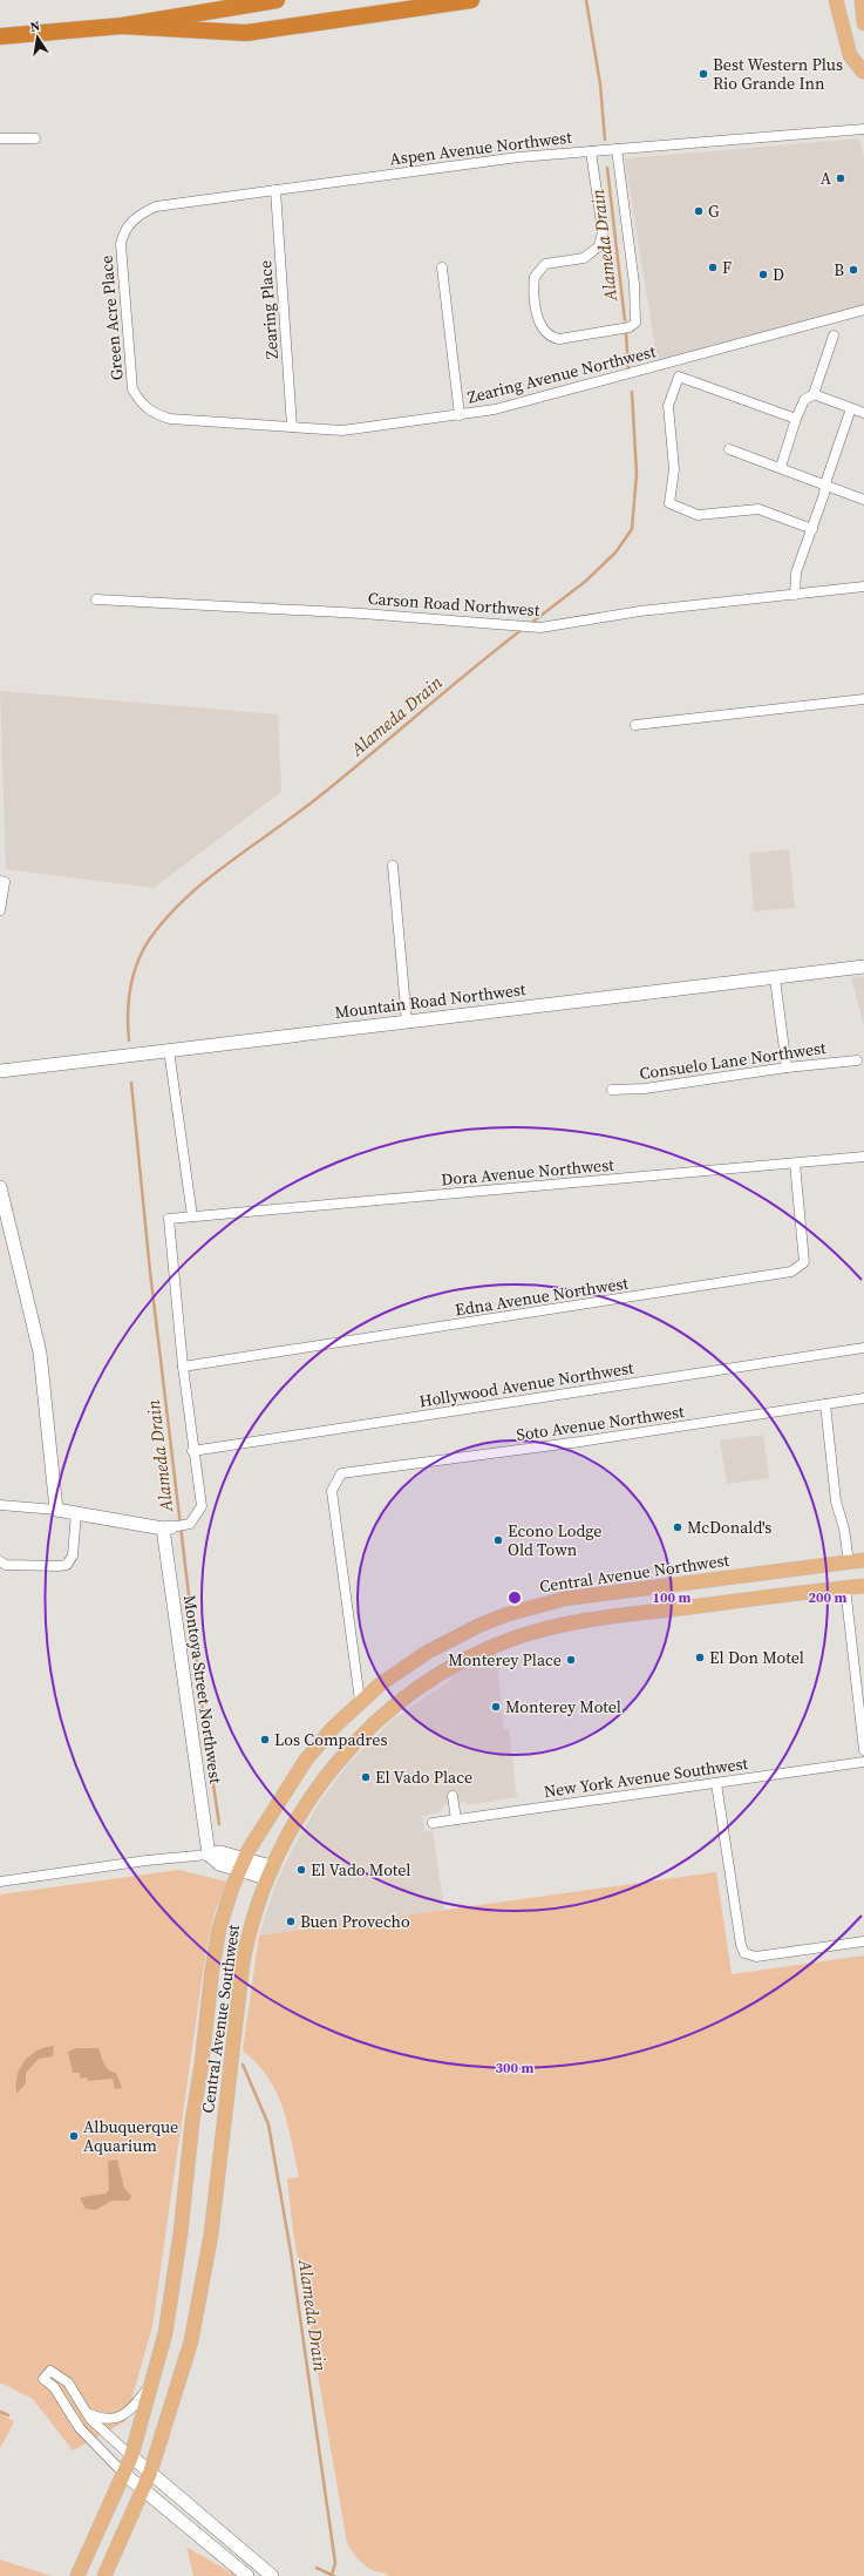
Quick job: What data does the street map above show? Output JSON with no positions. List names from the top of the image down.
{
  "streets": {
    "main road": ["Central Avenue Northwest", "Central Avenue Southwest"],
    "street": [
      "Aspen Avenue Northwest",
      "Zearing Place",
      "Green Acre Place",
      "Zearing Avenue Northwest",
      "Carson Road Northwest",
      "Mountain Road Northwest",
      "Consuelo Lane Northwest",
      "Dora Avenue Northwest",
      "Edna Avenue Northwest",
      "Hollywood Avenue Northwest",
      "Soto Avenue Northwest",
      "Montoya Street Northwest",
      "New York Avenue Southwest"
    ]
  },
  "crossings": [
    ["Aspen Avenue Northwest", "Zearing Place"],
    ["Aspen Avenue Northwest", "Green Acre Place"],
    ["Zearing Place", "Zearing Avenue Northwest"],
    ["Green Acre Place", "Zearing Avenue Northwest"],
    ["Dora Avenue Northwest", "Edna Avenue Northwest"],
    ["Soto Avenue Northwest", "Central Avenue Northwest"]
  ],
  "water": ["Alameda Drain"],
  "places": [
    "Best Western Plus Rio Grande Inn",
    "A",
    "G",
    "F",
    "B",
    "D",
    "McDonald's",
    "Econo Lodge Old Town",
    "El Don Motel",
    "Monterey Place",
    "Monterey Motel",
    "Los Compadres",
    "El Vado Place",
    "El Vado Motel",
    "Buen Provecho",
    "Albuquerque Aquarium"
  ],
  "north": "top",
  "rings": ["100 m", "200 m", "300 m"]
}
